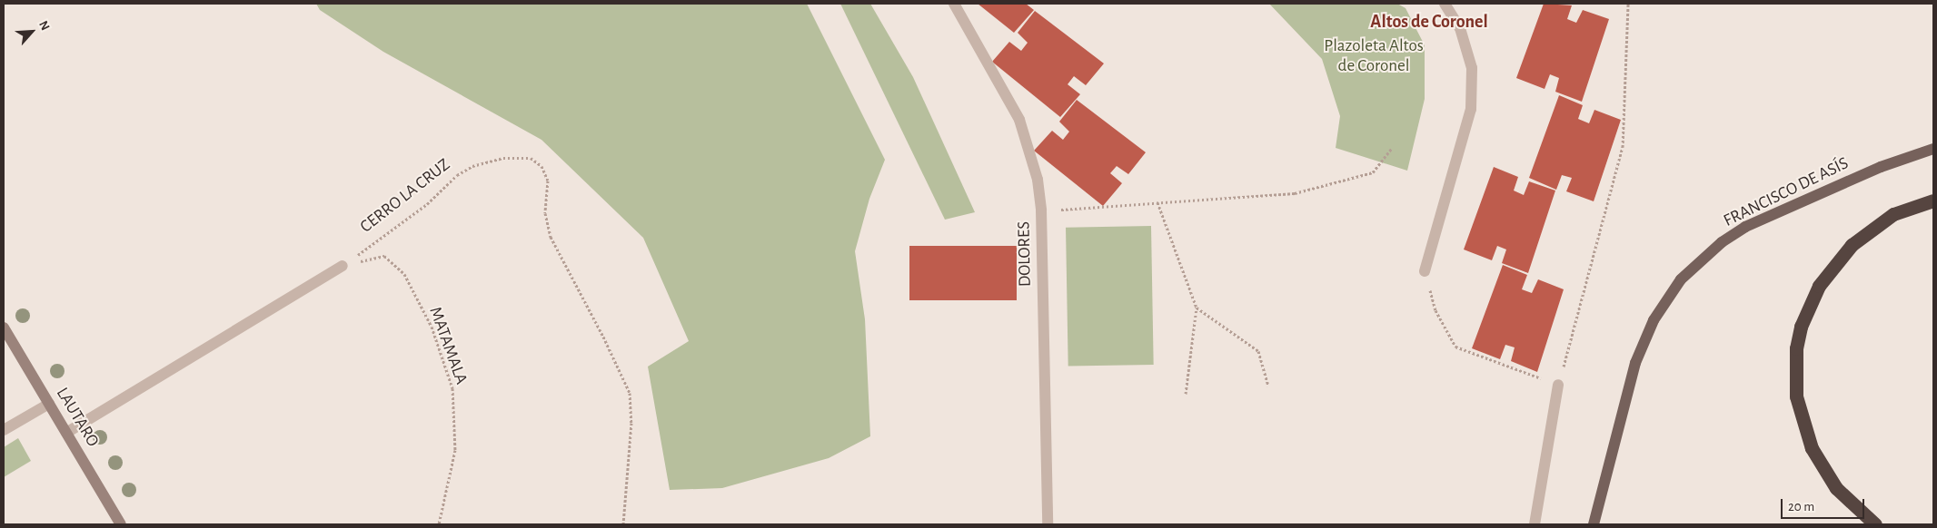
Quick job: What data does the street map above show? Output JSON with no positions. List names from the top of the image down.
{
  "streets": {
    "main road": ["FRANCISCO DE ASÍS", "LAUTARO"],
    "street": ["DOLORES"],
    "path": ["CERRO LA CRUZ", "MATAMALA"]
  },
  "crossings": [
    ["CERRO LA CRUZ", "MATAMALA"]
  ],
  "districts": ["Altos de Coronel"],
  "parks": ["Plazoleta Altos de Coronel"],
  "scale_bar": "20 m",
  "north": "top right"
}
